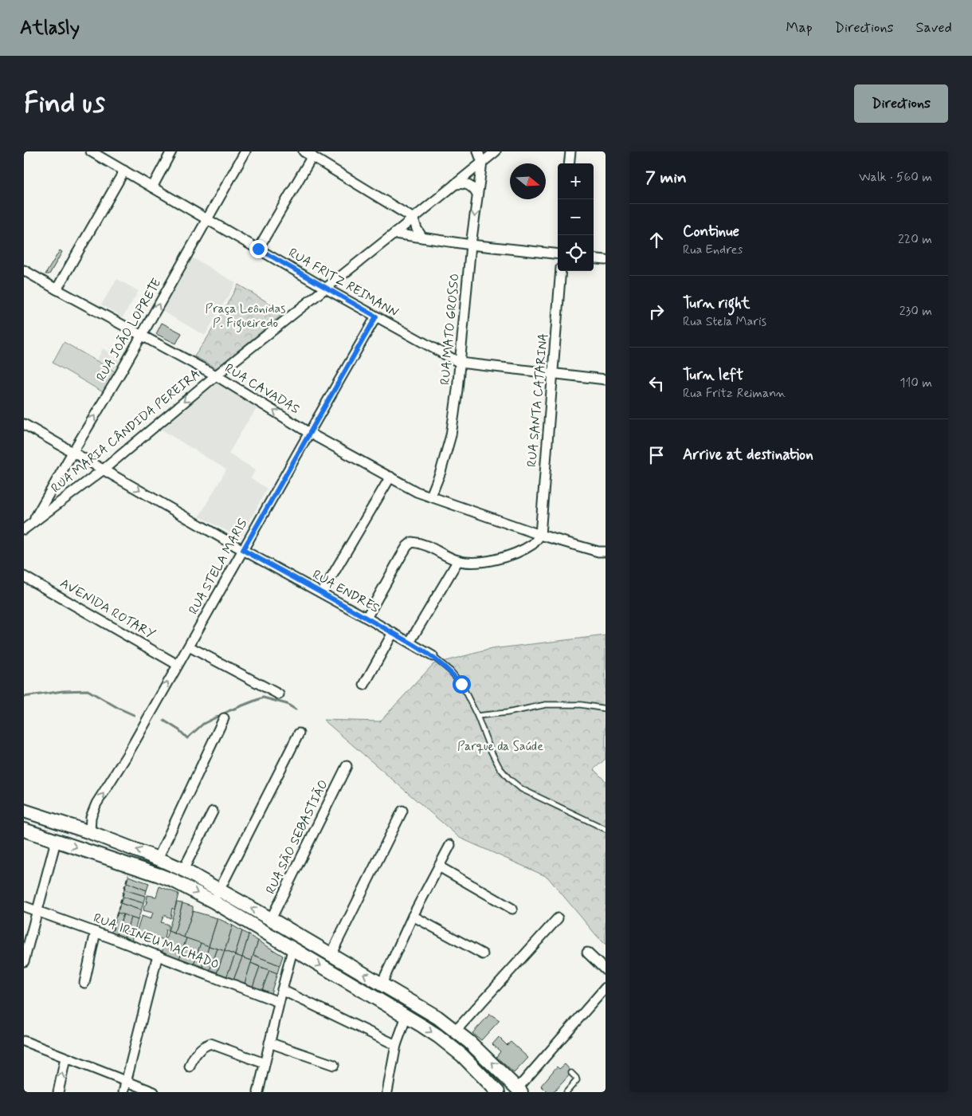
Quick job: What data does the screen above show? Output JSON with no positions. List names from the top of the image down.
{
  "streets": {
    "street": [
      "RUA FRITZ REIMANN",
      "RUA MATO GROSSO",
      "RUA JOÃO LOPRETE",
      "RUA CAVADAS",
      "RUA SANTA CATARINA",
      "RUA MARIA CÂNDIDA PEREIRA",
      "RUA STELA MARIS",
      "RUA ENDRES",
      "AVENIDA ROTARY",
      "RUA SÃO SEBASTIÃO",
      "RUA IRINEU MACHADO"
    ]
  },
  "crossings": [
    ["RUA FRITZ REIMANN", "RUA MATO GROSSO"],
    ["RUA FRITZ REIMANN", "RUA JOÃO LOPRETE"],
    ["RUA FRITZ REIMANN", "RUA MARIA CÂNDIDA PEREIRA"],
    ["RUA FRITZ REIMANN", "RUA STELA MARIS"],
    ["RUA MATO GROSSO", "RUA CAVADAS"],
    ["RUA MATO GROSSO", "RUA MARIA CÂNDIDA PEREIRA"],
    ["RUA JOÃO LOPRETE", "RUA CAVADAS"],
    ["RUA JOÃO LOPRETE", "RUA MARIA CÂNDIDA PEREIRA"],
    ["RUA JOÃO LOPRETE", "RUA ENDRES"],
    ["RUA CAVADAS", "RUA SANTA CATARINA"],
    ["RUA CAVADAS", "RUA MARIA CÂNDIDA PEREIRA"],
    ["RUA CAVADAS", "RUA STELA MARIS"],
    ["RUA MARIA CÂNDIDA PEREIRA", "RUA ENDRES"],
    ["RUA STELA MARIS", "RUA ENDRES"],
    ["RUA STELA MARIS", "AVENIDA ROTARY"]
  ],
  "one_way": ["RUA JOÃO LOPRETE"],
  "parks": ["Praça Leônidas P. Figueiredo", "Parque da Saúde"],
  "north": "right",
  "page": {
    "header": "Atlasly",
    "nav": ["Map", "Directions", "Saved"],
    "buttons": "Directions",
    "title": "Find us",
    "heading": ["7 min", "Walk · 560 m"],
    "map_buttons": ["+", "−"],
    "list": [
      ["Continue", "Rua Endres", "220 m"],
      ["Turn right", "Rua Stela Maris", "230 m"],
      ["Turn left", "Rua Fritz Reimann", "110 m"],
      "Arrive at destination"
    ]
  }
}
